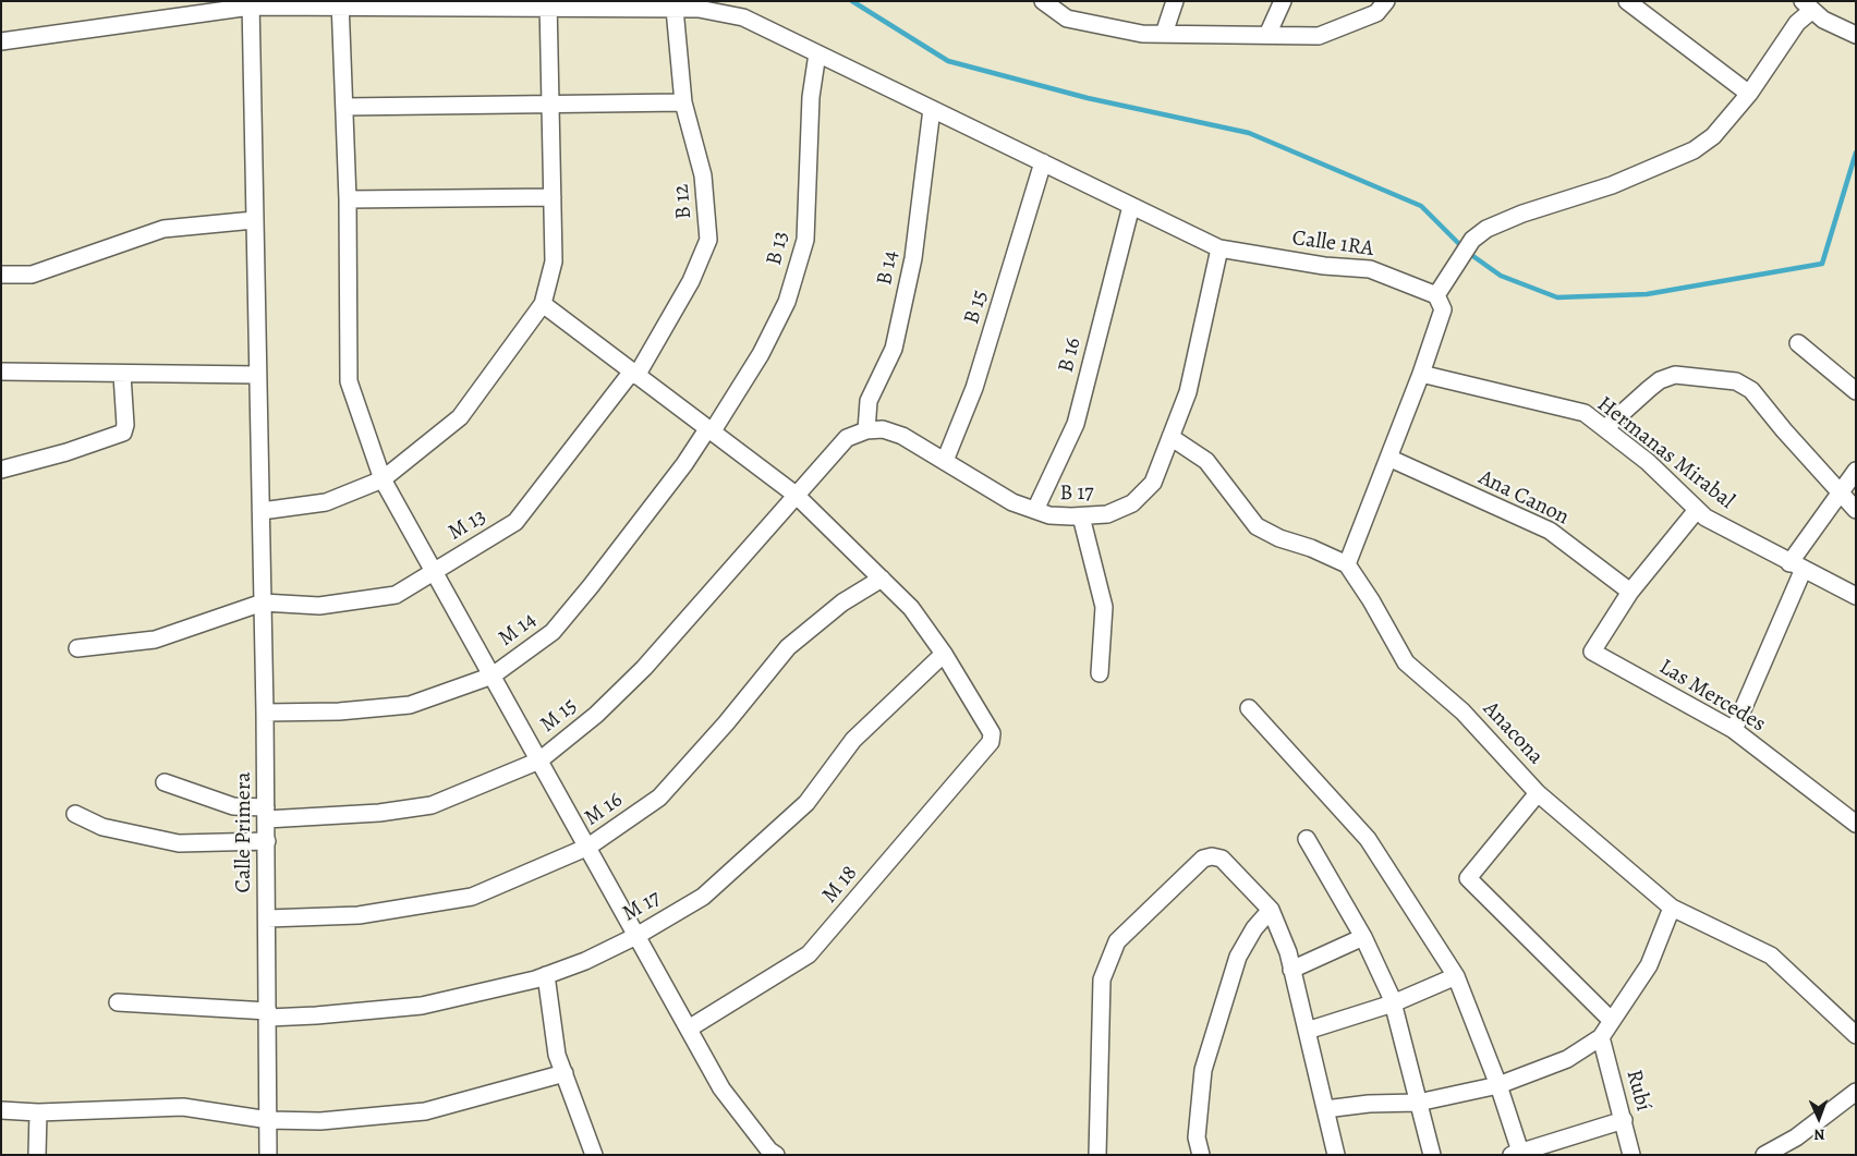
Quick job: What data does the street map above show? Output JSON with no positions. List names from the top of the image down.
{
  "streets": {
    "street": [
      "B 12",
      "Calle 1RA",
      "B 13",
      "B 14",
      "B 15",
      "B 16",
      "Hermanas Mirabal",
      "B 17",
      "Ana Canon",
      "M 13",
      "M 14",
      "Las Mercedes",
      "M 15",
      "Anacona",
      "M 16",
      "Calle Primera",
      "M 18",
      "M 17",
      "Rubí"
    ]
  },
  "crossings": [
    ["B 12", "Calle 1RA"],
    ["B 12", "M 13"],
    ["Calle 1RA", "B 13"],
    ["Calle 1RA", "B 14"],
    ["Calle 1RA", "B 15"],
    ["Calle 1RA", "B 16"],
    ["Calle 1RA", "B 17"],
    ["Calle 1RA", "Calle Primera"],
    ["B 13", "M 14"],
    ["B 14", "B 17"],
    ["B 15", "B 17"],
    ["B 16", "B 17"],
    ["Ana Canon", "Las Mercedes"],
    ["M 13", "Calle Primera"],
    ["M 14", "Calle Primera"],
    ["M 15", "Calle Primera"],
    ["M 16", "Calle Primera"],
    ["Calle Primera", "M 17"],
    ["M 18", "M 17"]
  ],
  "north": "bottom"
}
